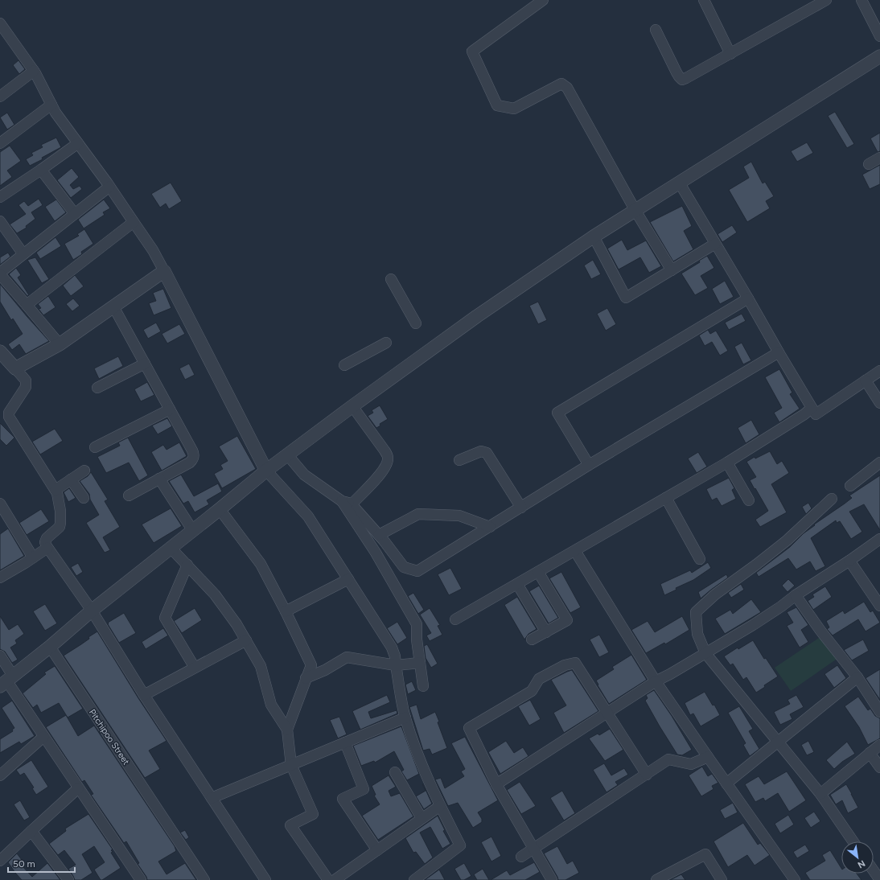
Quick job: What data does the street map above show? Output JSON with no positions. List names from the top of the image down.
{
  "streets": {
    "street": ["Pitchipoo Street"]
  },
  "scale_bar": "50 m",
  "north": "bottom right"
}
